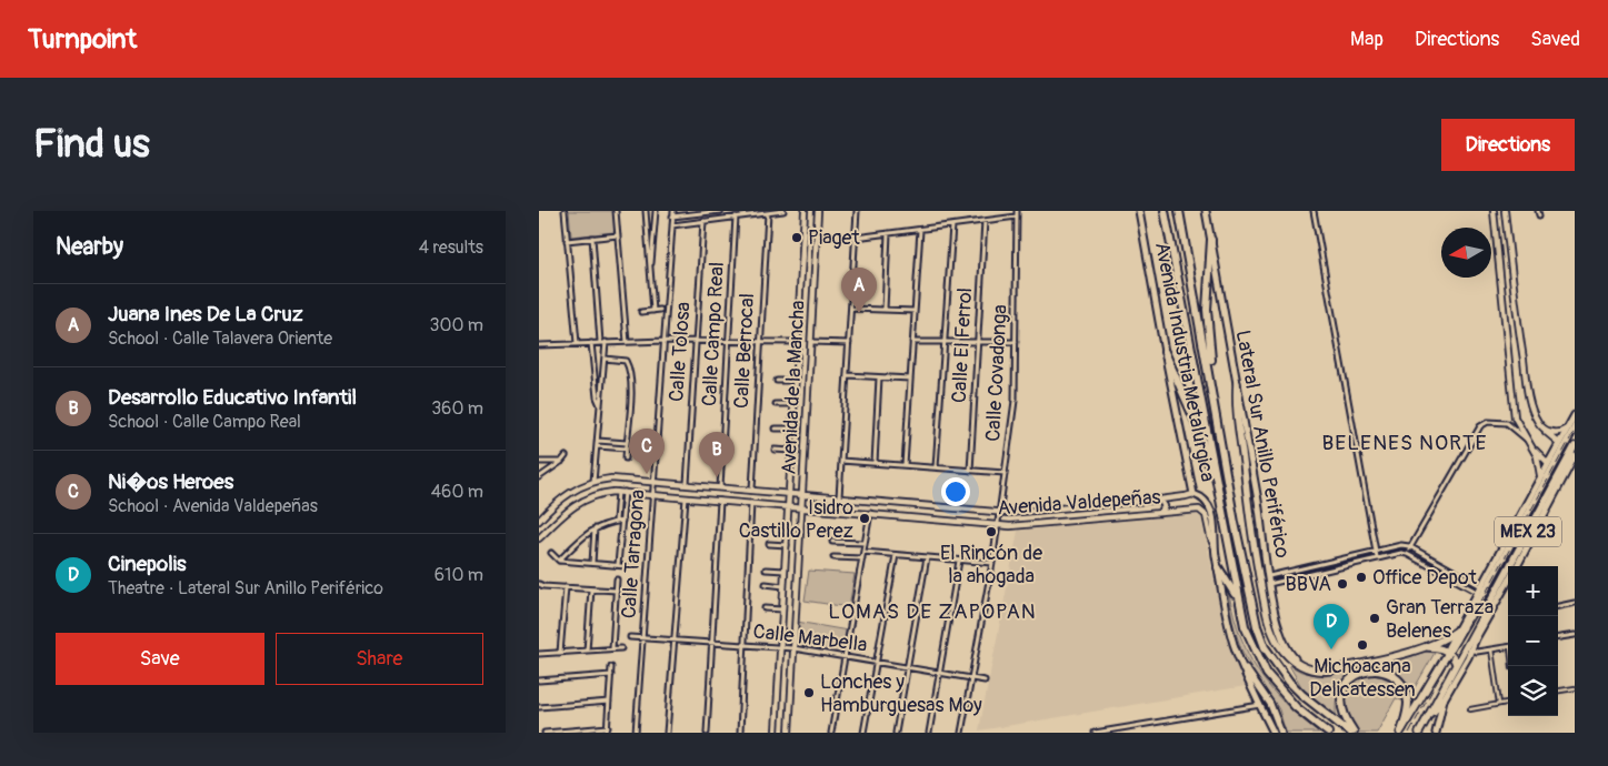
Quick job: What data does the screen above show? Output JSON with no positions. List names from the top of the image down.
{
  "streets": {
    "main road": ["Avenida Industria Metalúrgica", "Lateral Sur Anillo Periférico", "MEX 23"],
    "street": [
      "Calle Campo Real",
      "Calle El Ferrol",
      "Calle Berrocal",
      "Calle Tolosa",
      "Calle Covadonga",
      "Avenida de la Mancha",
      "Avenida Valdepeñas",
      "Calle Tarragona",
      "Calle Marbella"
    ]
  },
  "crossings": [
    ["Calle Campo Real", "Avenida Valdepeñas"],
    ["Calle Berrocal", "Avenida Valdepeñas"],
    ["Calle Tolosa", "Avenida Valdepeñas"],
    ["Avenida Industria Metalúrgica", "Avenida Valdepeñas"],
    ["Calle Covadonga", "Avenida Valdepeñas"],
    ["Calle Covadonga", "Calle Marbella"],
    ["Avenida de la Mancha", "Avenida Valdepeñas"],
    ["Avenida de la Mancha", "Calle Marbella"],
    ["Avenida Valdepeñas", "Calle Tarragona"],
    ["Calle Tarragona", "Calle Marbella"]
  ],
  "districts": ["BELENES NORTE", "LOMAS DE ZAPOPAN"],
  "places": [
    "Piaget",
    "Isidro Castillo Perez",
    "El Rincón de la ahogada",
    "Office Depot",
    "BBVA",
    "Gran Terraza Belenes",
    "Michoacana Delicatessen",
    "Lonches y Hamburguesas Moy"
  ],
  "north": "left",
  "page": {
    "header": "Turnpoint",
    "nav": ["Map", "Directions", "Saved"],
    "buttons": [
      "Directions",
      ["Save", "Share"]
    ],
    "title": "Find us",
    "heading": ["Nearby", "4 results"],
    "pins": [
      "A",
      "C",
      "B",
      "D"
    ],
    "list": [
      {
        "mark": "A",
        "name": "Juana Ines De La Cruz",
        "note": "School · Calle Talavera Oriente",
        "value": "300 m"
      },
      {
        "mark": "B",
        "name": "Desarrollo Educativo Infantil",
        "note": "School · Calle Campo Real",
        "value": "360 m"
      },
      {
        "mark": "C",
        "name": "Ni�os Heroes",
        "note": "School · Avenida Valdepeñas",
        "value": "460 m"
      },
      {
        "mark": "D",
        "name": "Cinepolis",
        "note": "Theatre · Lateral Sur Anillo Periférico",
        "value": "610 m"
      }
    ],
    "map_buttons": ["+", "−"]
  }
}
